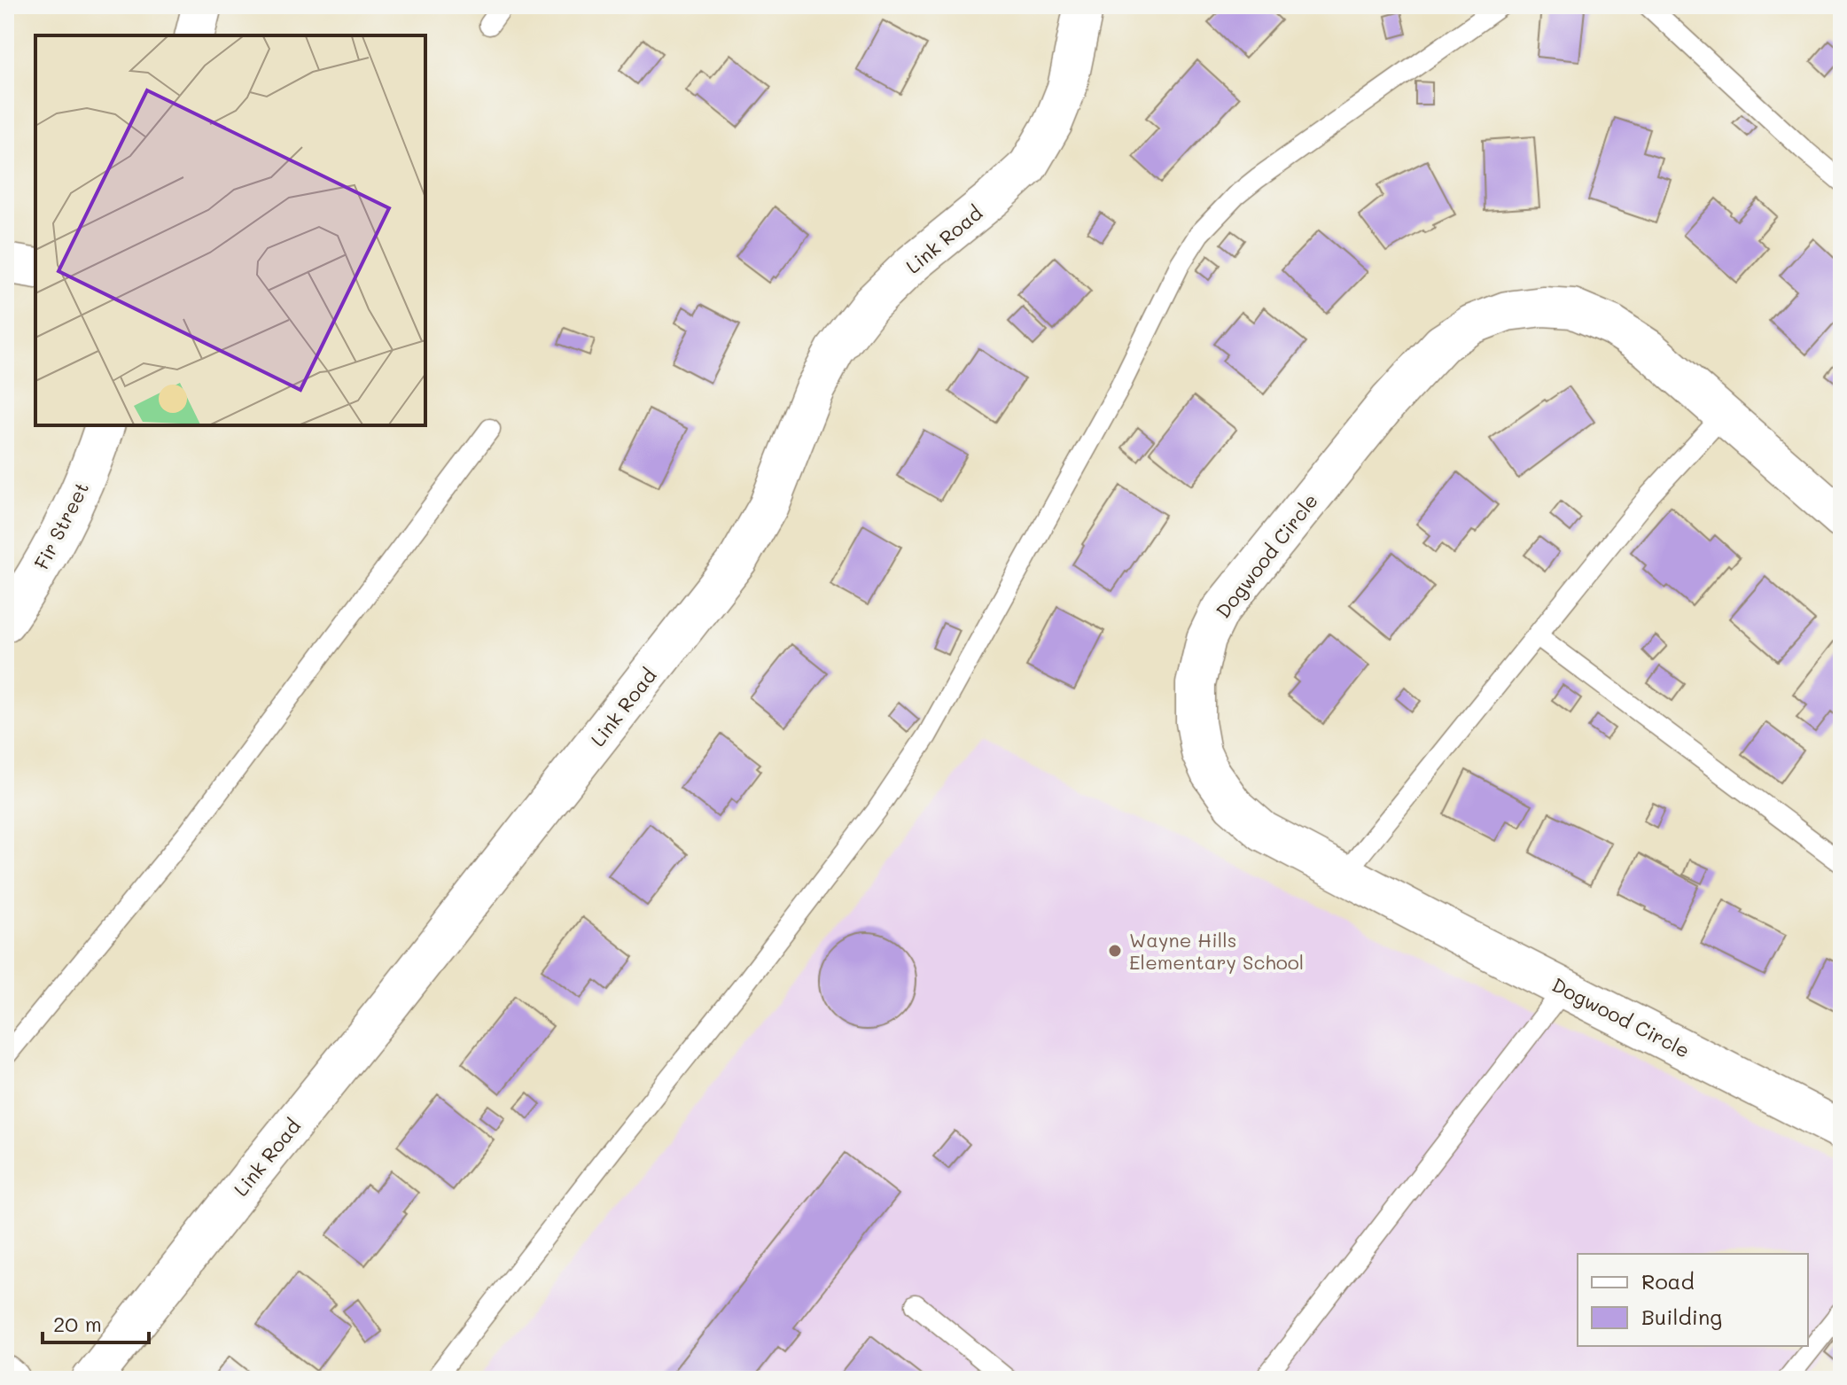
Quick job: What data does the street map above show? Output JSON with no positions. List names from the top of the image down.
{
  "streets": {
    "street": ["Link Road", "Fir Street", "Dogwood Circle"]
  },
  "places": ["Wayne Hills Elementary School"],
  "legend": ["Road", "Building"],
  "scale_bar": "20 m"
}
